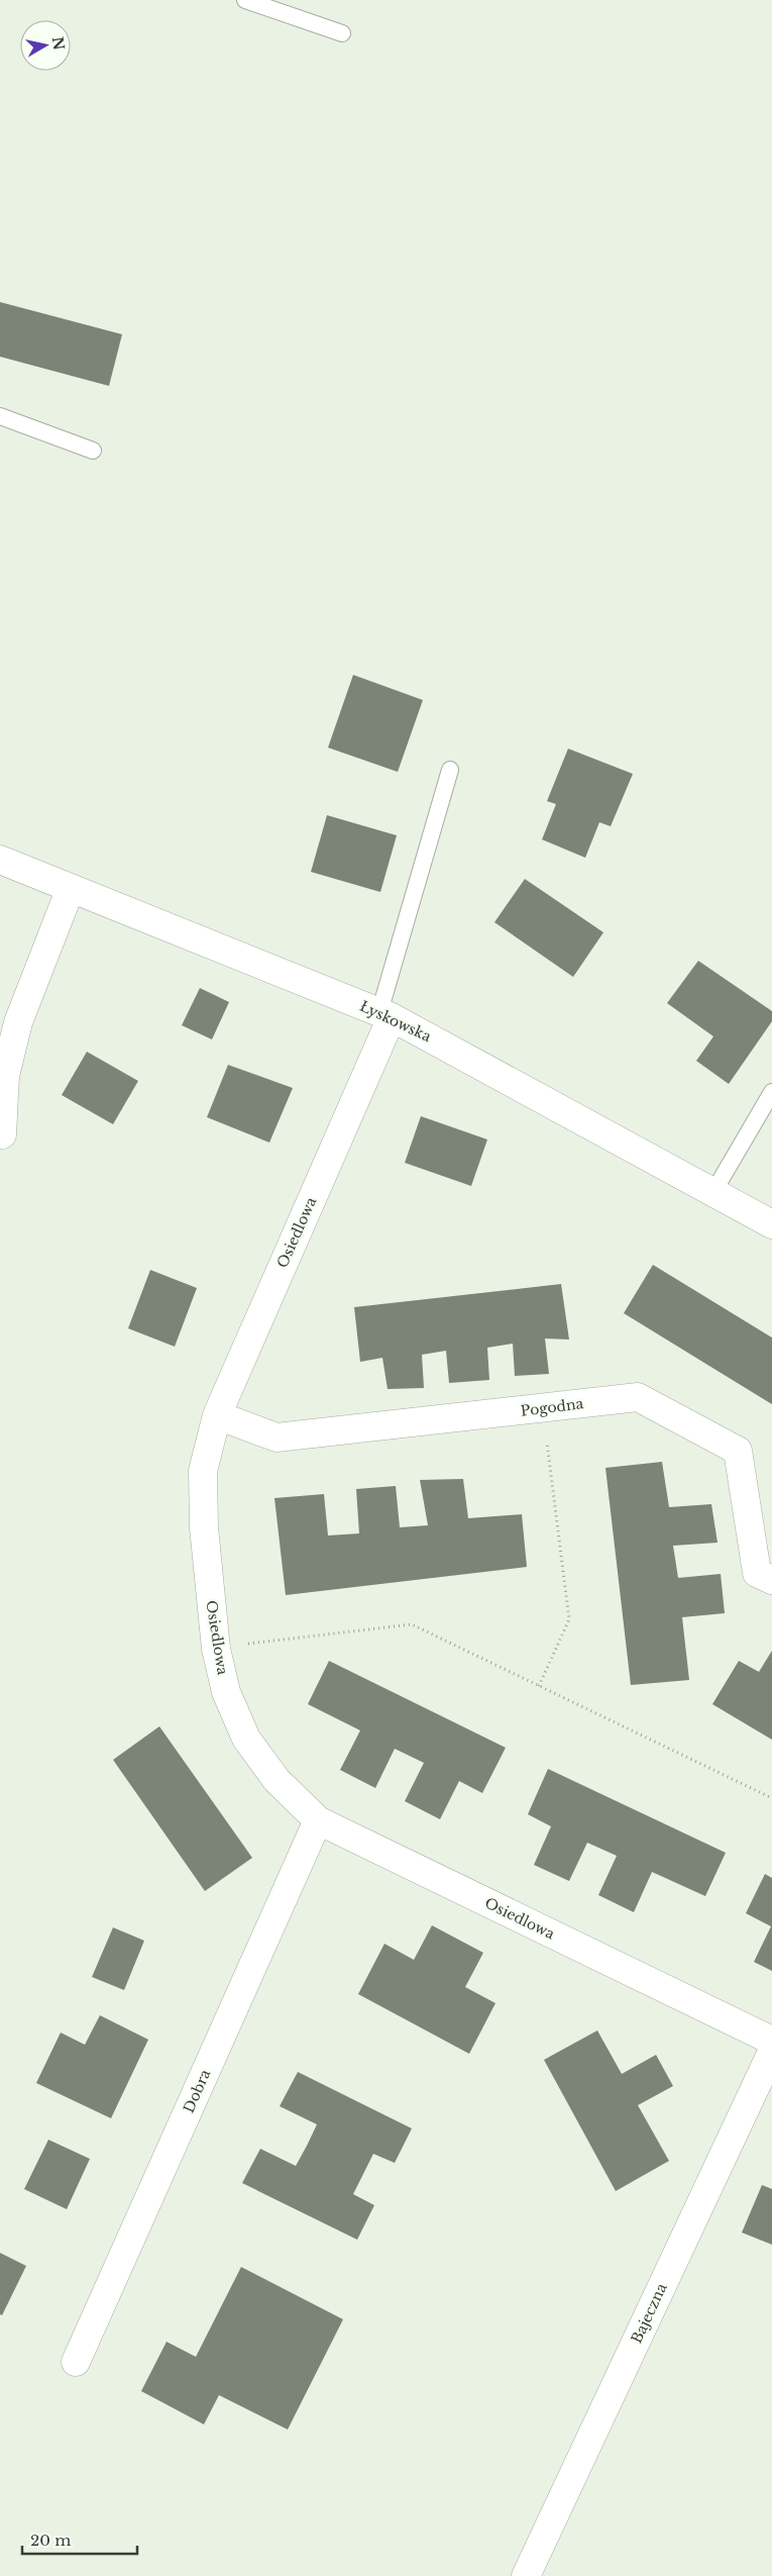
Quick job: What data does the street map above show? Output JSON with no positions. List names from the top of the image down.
{
  "streets": {
    "street": [
      "Łyskowska",
      "Osiedlowa",
      "Pogodna",
      "Dobra",
      "Bajeczna"
    ]
  },
  "crossings": [
    ["Łyskowska", "Osiedlowa"],
    ["Osiedlowa", "Pogodna"],
    ["Osiedlowa", "Dobra"]
  ],
  "scale_bar": "20 m",
  "north": "right"
}
